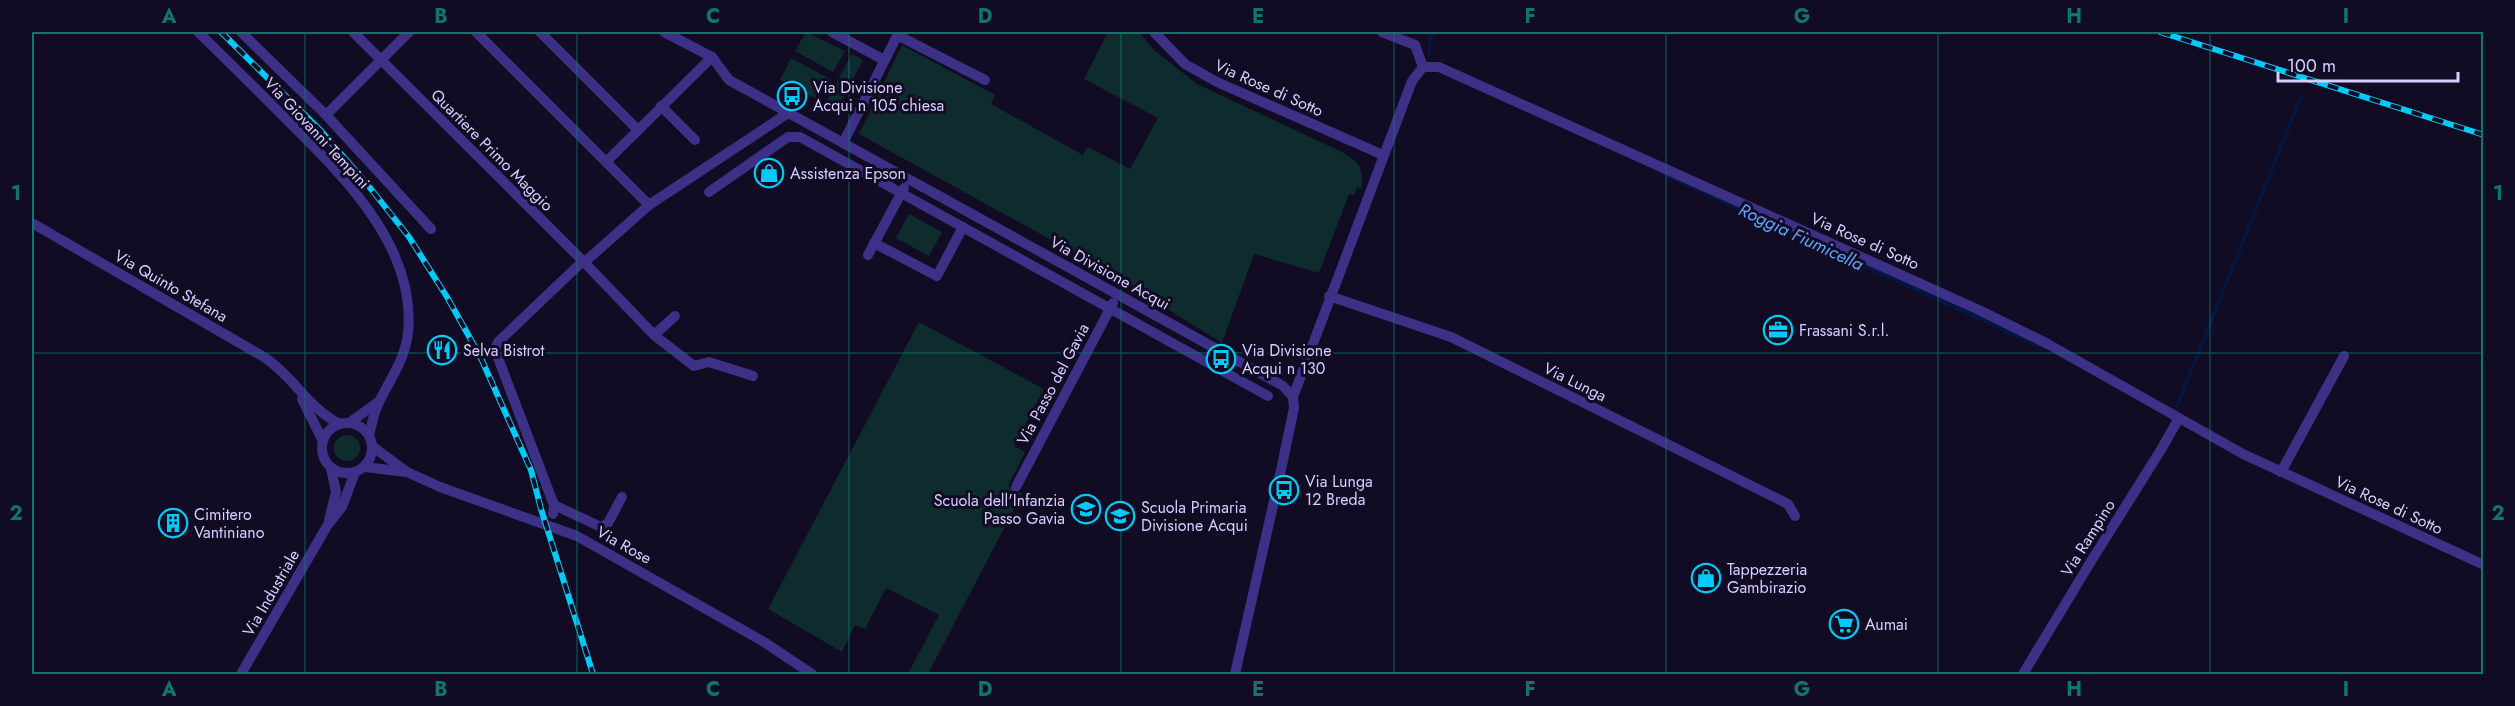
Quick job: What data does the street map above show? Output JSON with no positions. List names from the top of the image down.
{
  "streets": {
    "street": [
      "Via Rose di Sotto",
      "Via Giovanni Tempini",
      "Quartiere Primo Maggio",
      "Via Divisione Acqui",
      "Via Quinto Stefana",
      "Via Lunga",
      "Via Passo del Gavia",
      "Via Rampino",
      "Via Rose",
      "Via Industriale"
    ]
  },
  "crossings": [
    ["Via Rose di Sotto", "Via Rampino"],
    ["Via Giovanni Tempini", "Via Quinto Stefana"],
    ["Via Giovanni Tempini", "Via Rose"],
    ["Via Giovanni Tempini", "Via Industriale"],
    ["Via Divisione Acqui", "Via Passo del Gavia"],
    ["Via Quinto Stefana", "Via Rose"],
    ["Via Quinto Stefana", "Via Industriale"],
    ["Via Rose", "Via Industriale"]
  ],
  "water": ["Roggia Fiumicella"],
  "places": {
    "bus stop": ["Via Divisione Acqui n 105 chiesa", "Via Divisione Acqui n 130", "Via Lunga 12 Breda"],
    "shop": ["Assistenza Epson", "Tappezzeria Gambirazio"],
    "office": ["Frassani S.r.l."],
    "restaurant": ["Selva Bistrot"],
    "school or university": ["Scuola dell'Infanzia Passo Gavia", "Scuola Primaria Divisione Acqui"],
    "building": ["Cimitero Vantiniano"],
    "supermarket": ["Aumai"]
  },
  "scale_bar": "100 m",
  "grid": {
    "columns": [
      "A",
      "B",
      "C",
      "D",
      "E",
      "F",
      "G",
      "H",
      "I"
    ],
    "rows": ["1", "2"]
  }
}
